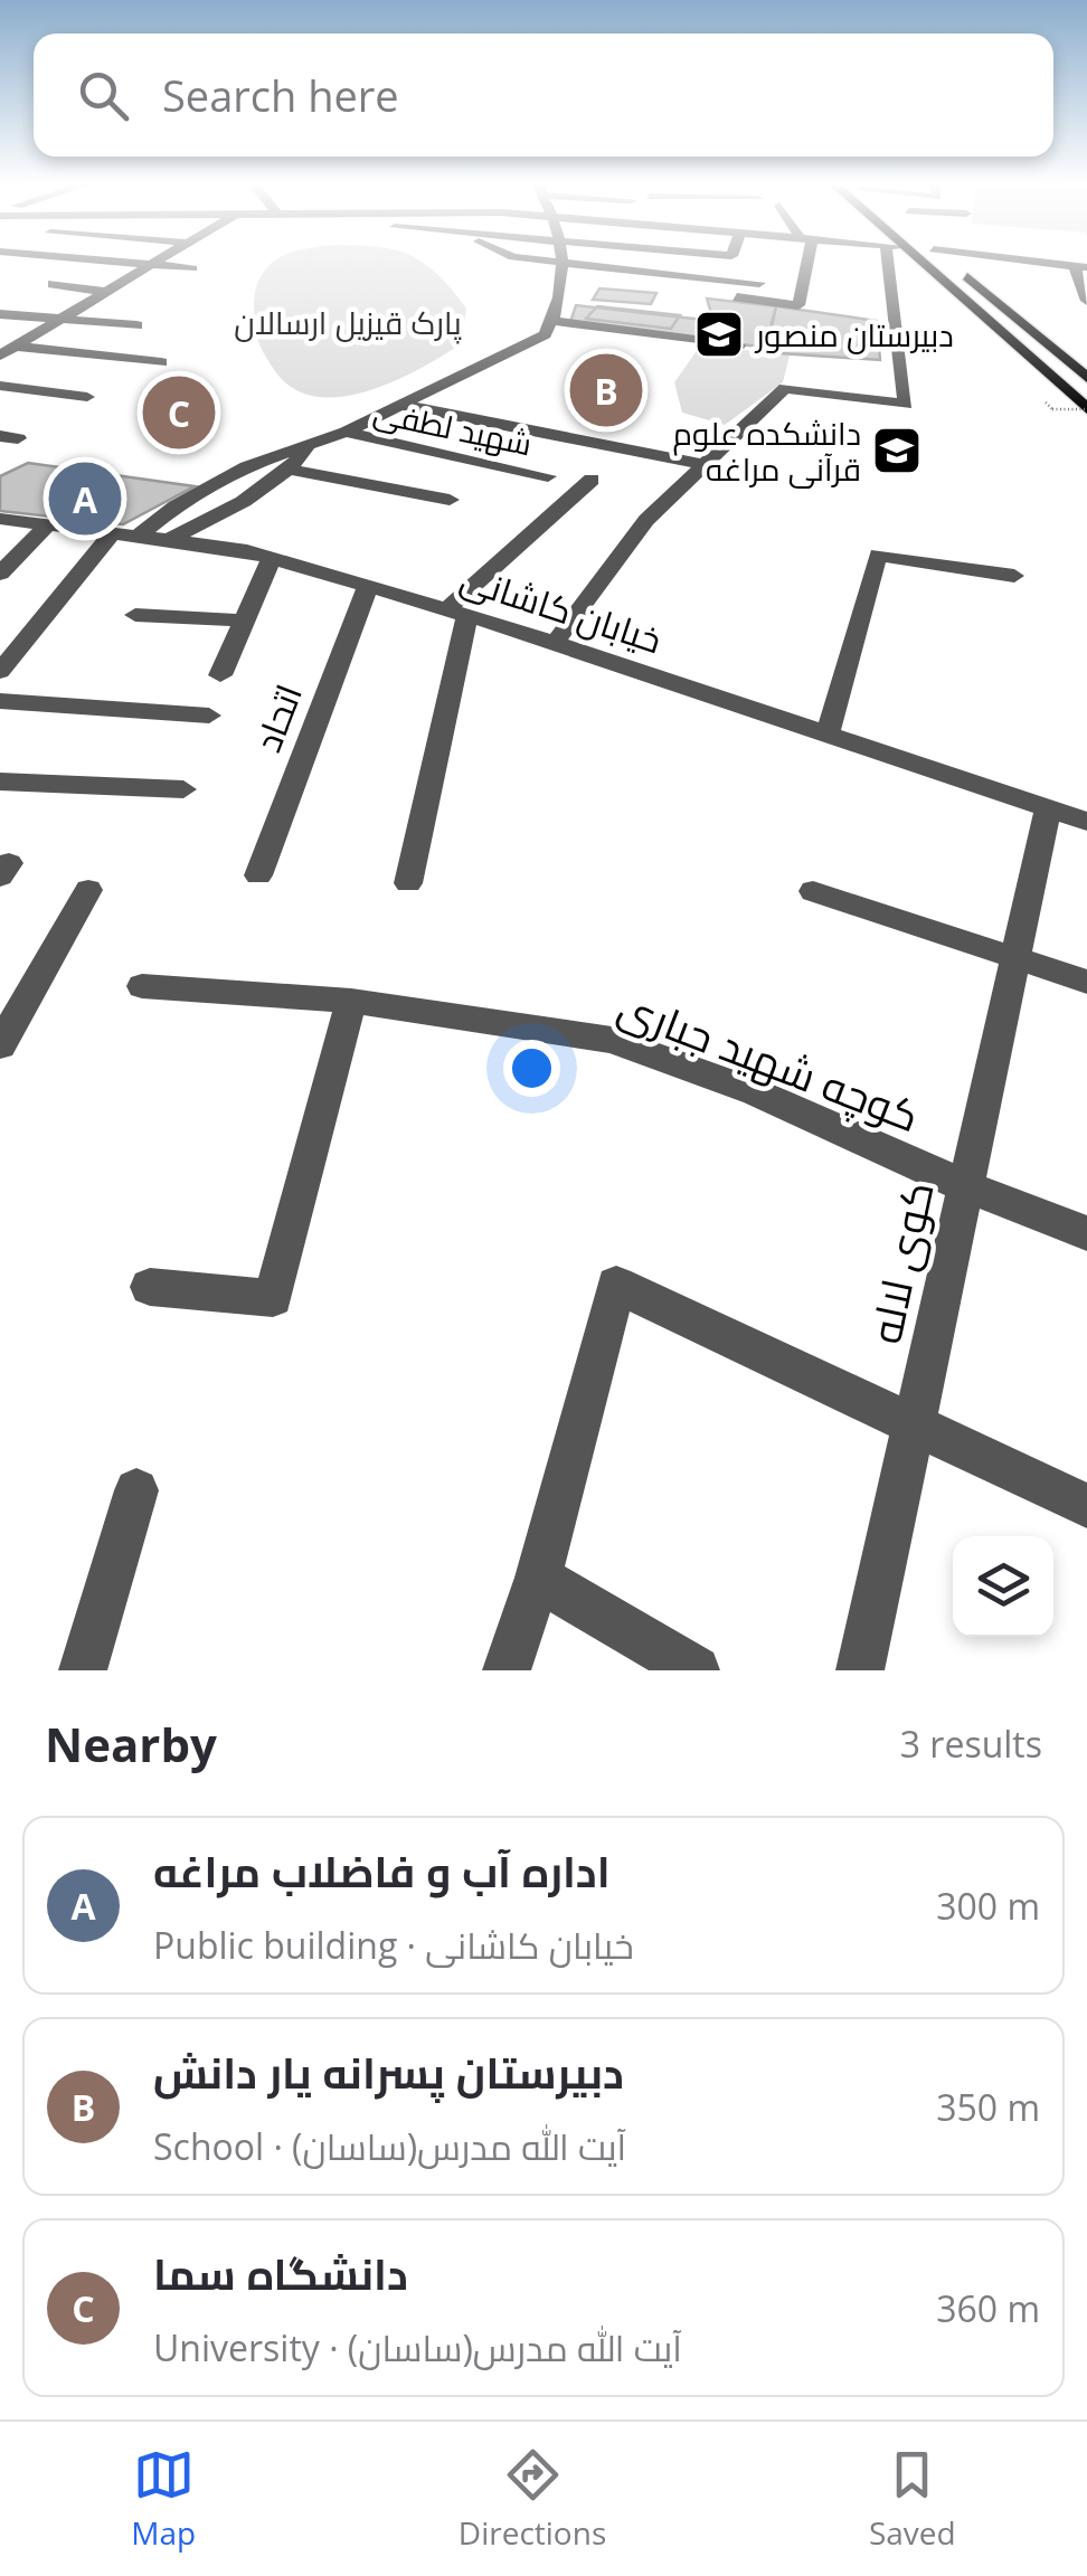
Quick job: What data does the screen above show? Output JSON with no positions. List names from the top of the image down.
{
  "streets": {
    "street": [
      "شهید لطفی",
      "خیابان کاشانی",
      "اتحاد",
      "کوچه شهید جباری",
      "کوی لاله"
    ]
  },
  "crossings": [
    ["خیابان کاشانی", "اتحاد"],
    ["خیابان کاشانی", "کوی لاله"],
    ["کوچه شهید جباری", "کوی لاله"]
  ],
  "parks": ["پارک قیزیل ارسالان"],
  "places": {
    "school or university": ["دبیرستان منصور", "دانشکده علوم قرآنی مراغه"]
  },
  "page": {
    "search": "Search here",
    "pins": ["B", "C", "A"],
    "heading": ["Nearby", "3 results"],
    "list": [
      {
        "mark": "A",
        "name": "اداره آب و فاضلاب مراغه",
        "note": "Public building · خیابان کاشانی",
        "value": "300 m"
      },
      {
        "mark": "B",
        "name": "دبیرستان پسرانه یار دانش",
        "note": "School · آیت الله مدرس(ساسان)",
        "value": "350 m"
      },
      {
        "mark": "C",
        "name": "دانشگاه سما",
        "note": "University · آیت الله مدرس(ساسان)",
        "value": "360 m"
      }
    ],
    "nav": ["Map", "Directions", "Saved"]
  }
}
